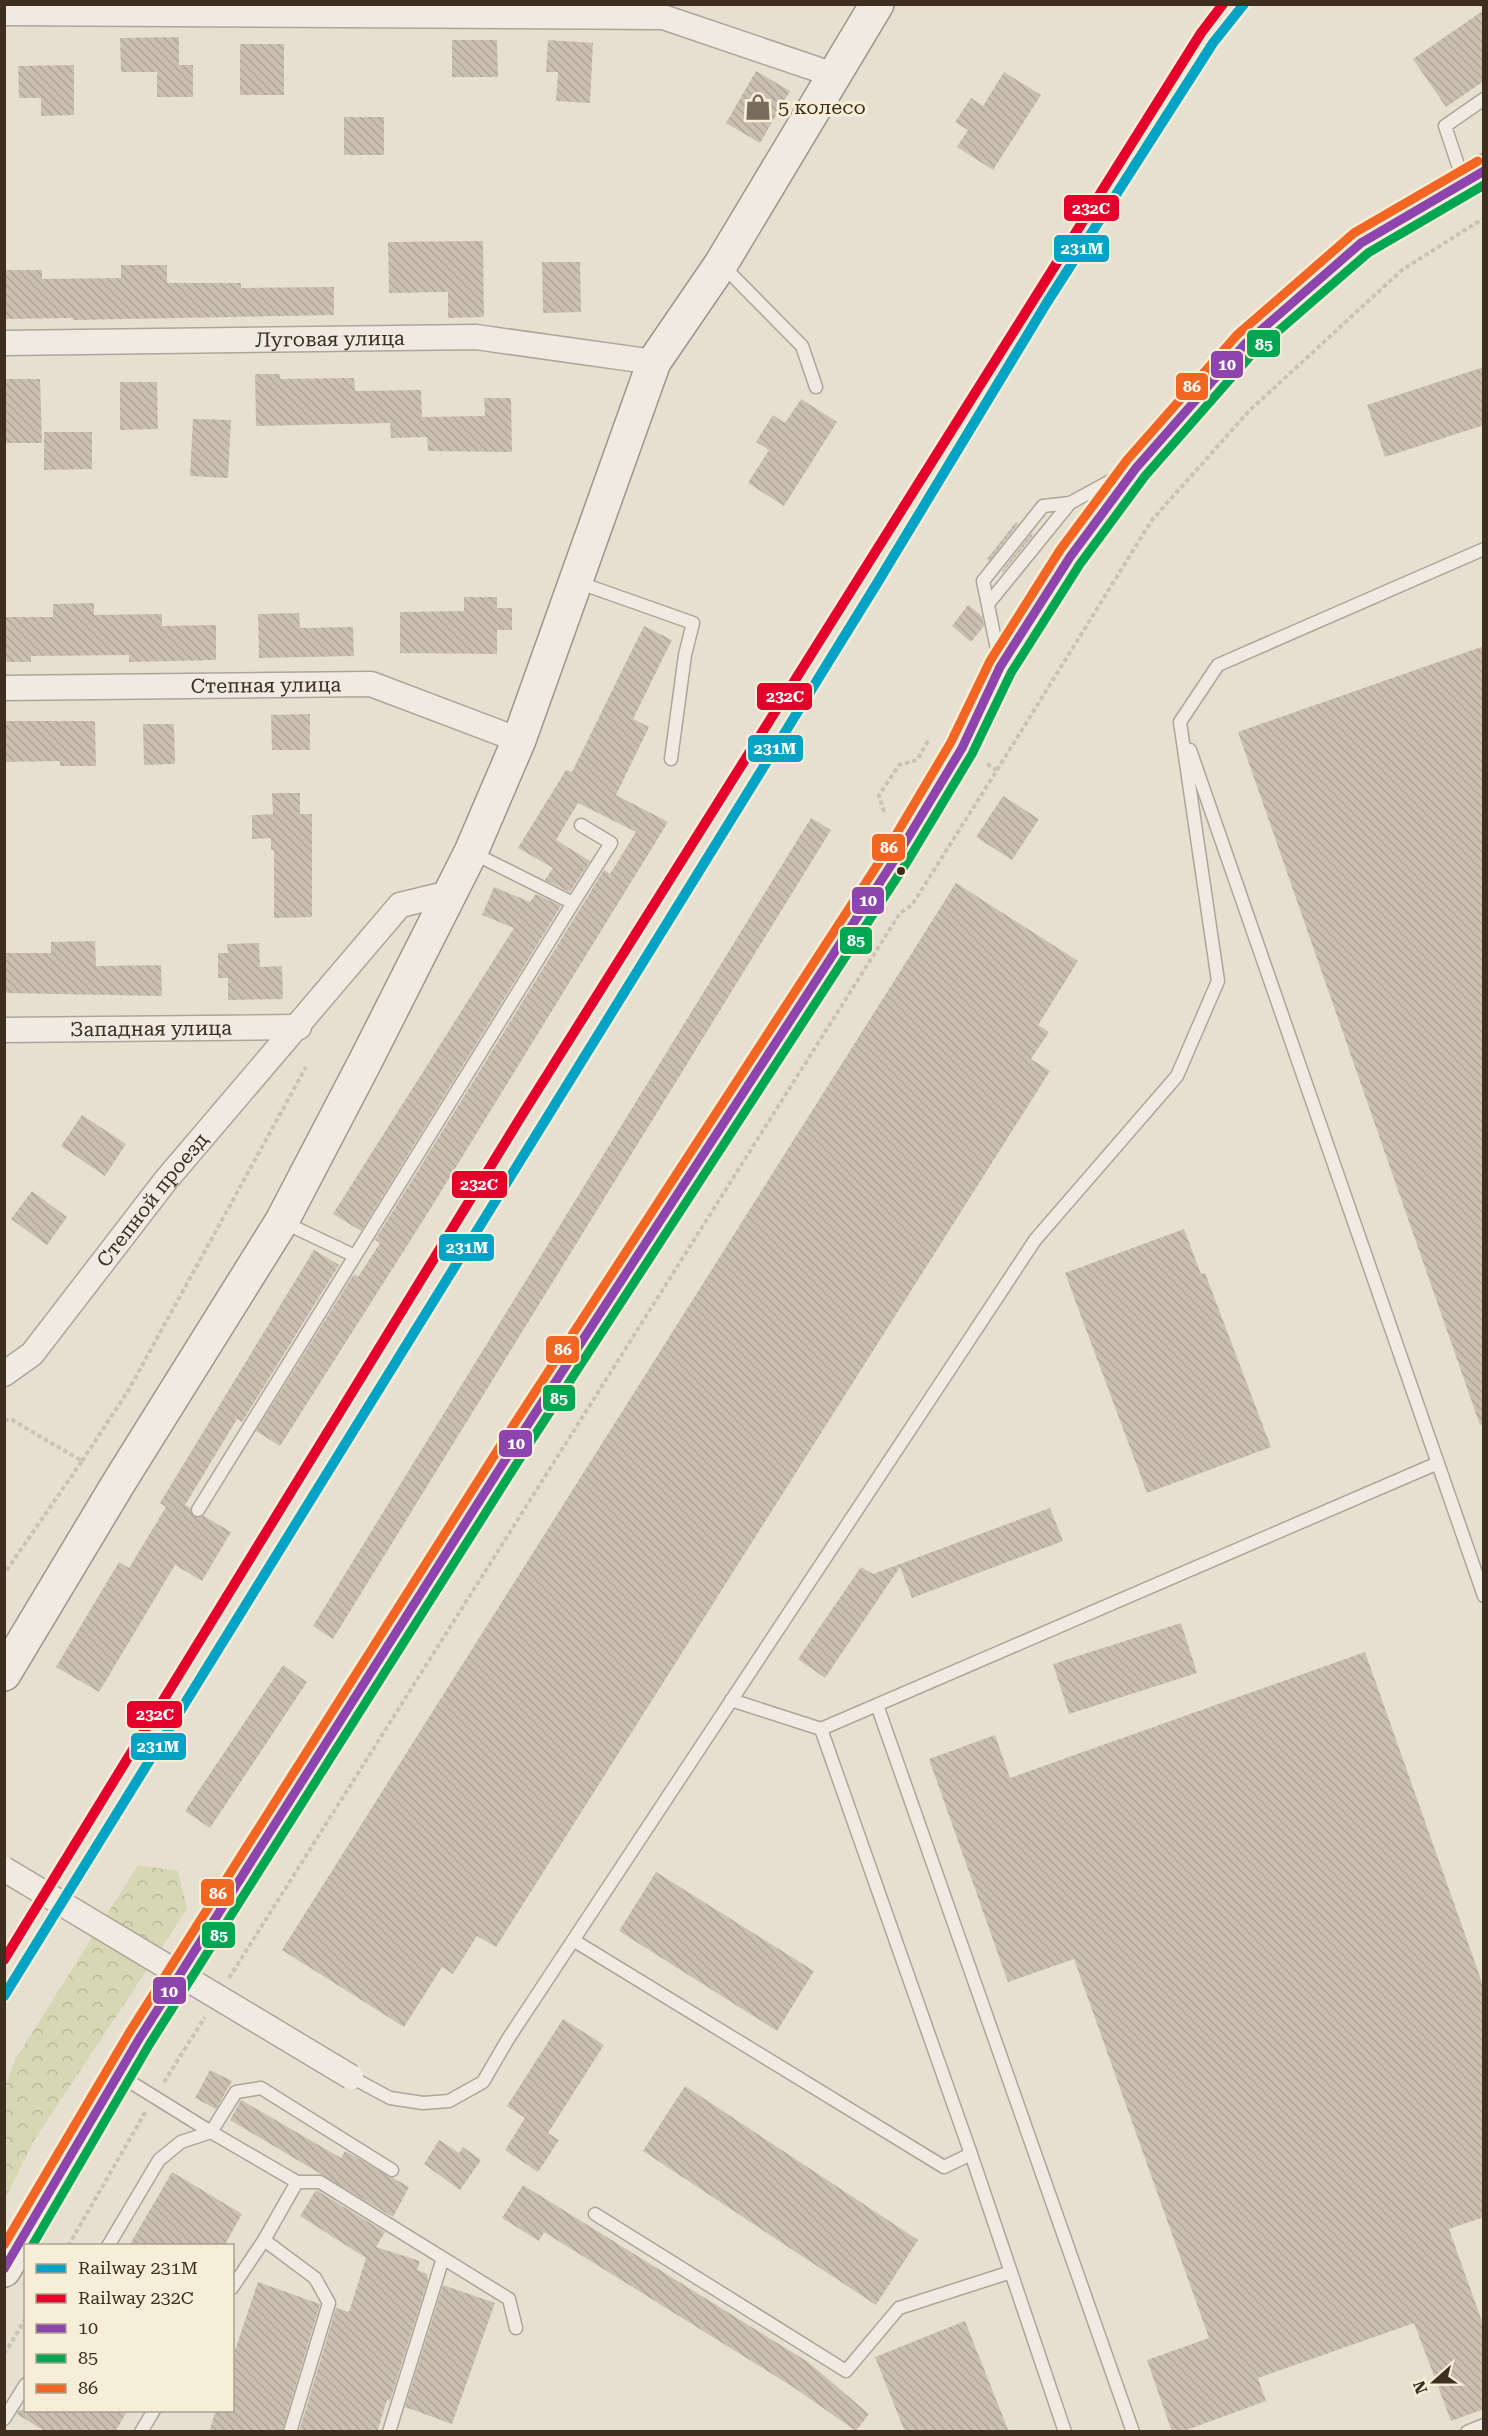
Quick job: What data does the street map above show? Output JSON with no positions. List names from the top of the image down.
{
  "streets": {
    "street": [
      "Луговая улица",
      "Степная улица",
      "Западная улица",
      "Степной проезд"
    ]
  },
  "crossings": [
    ["Западная улица", "Степной проезд"]
  ],
  "places": {
    "shop": ["5 колесо"]
  },
  "lines": [
    "rail line 231М",
    "rail line 232C",
    "transit line 86",
    "transit line 10",
    "transit line 85"
  ],
  "legend": [
    "Railway 231М",
    "Railway 232C",
    "10",
    "85",
    "86"
  ],
  "north": "left"
}
